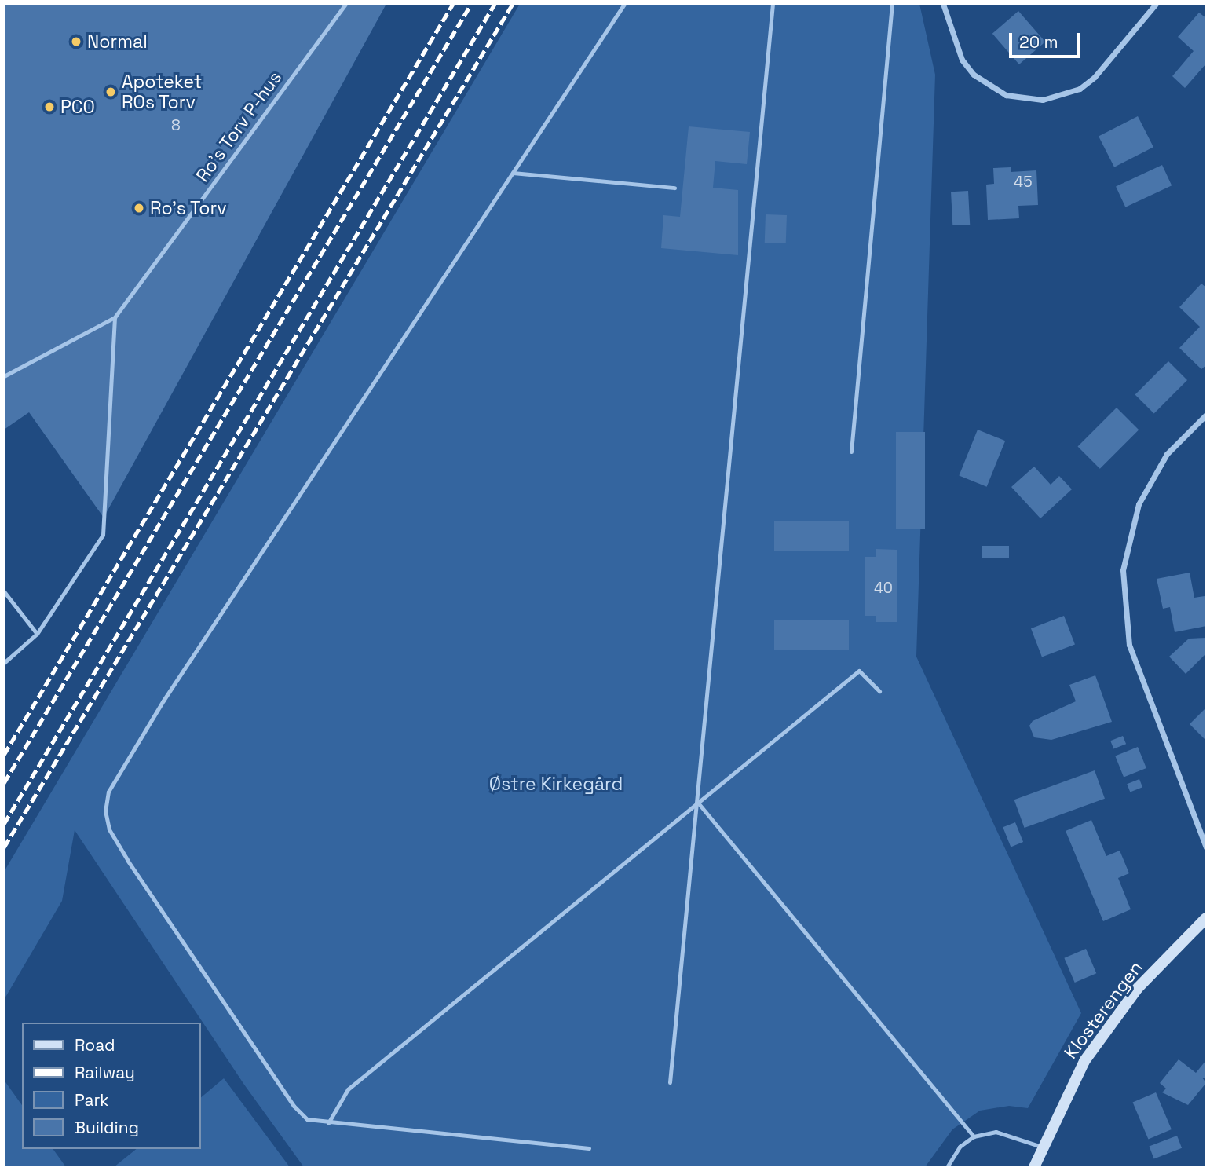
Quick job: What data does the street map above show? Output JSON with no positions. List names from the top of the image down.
{
  "streets": {
    "street": ["Klosterengen"],
    "lane": ["Ro's Torv P-hus"]
  },
  "parks": ["Østre Kirkegård"],
  "places": [
    "Normal",
    "Apoteket ROs Torv",
    "PCO",
    "Ro's Torv"
  ],
  "house_numbers": ["8", "45", "40"],
  "legend": [
    "Road",
    "Railway",
    "Park",
    "Building"
  ],
  "scale_bar": "20 m"
}
